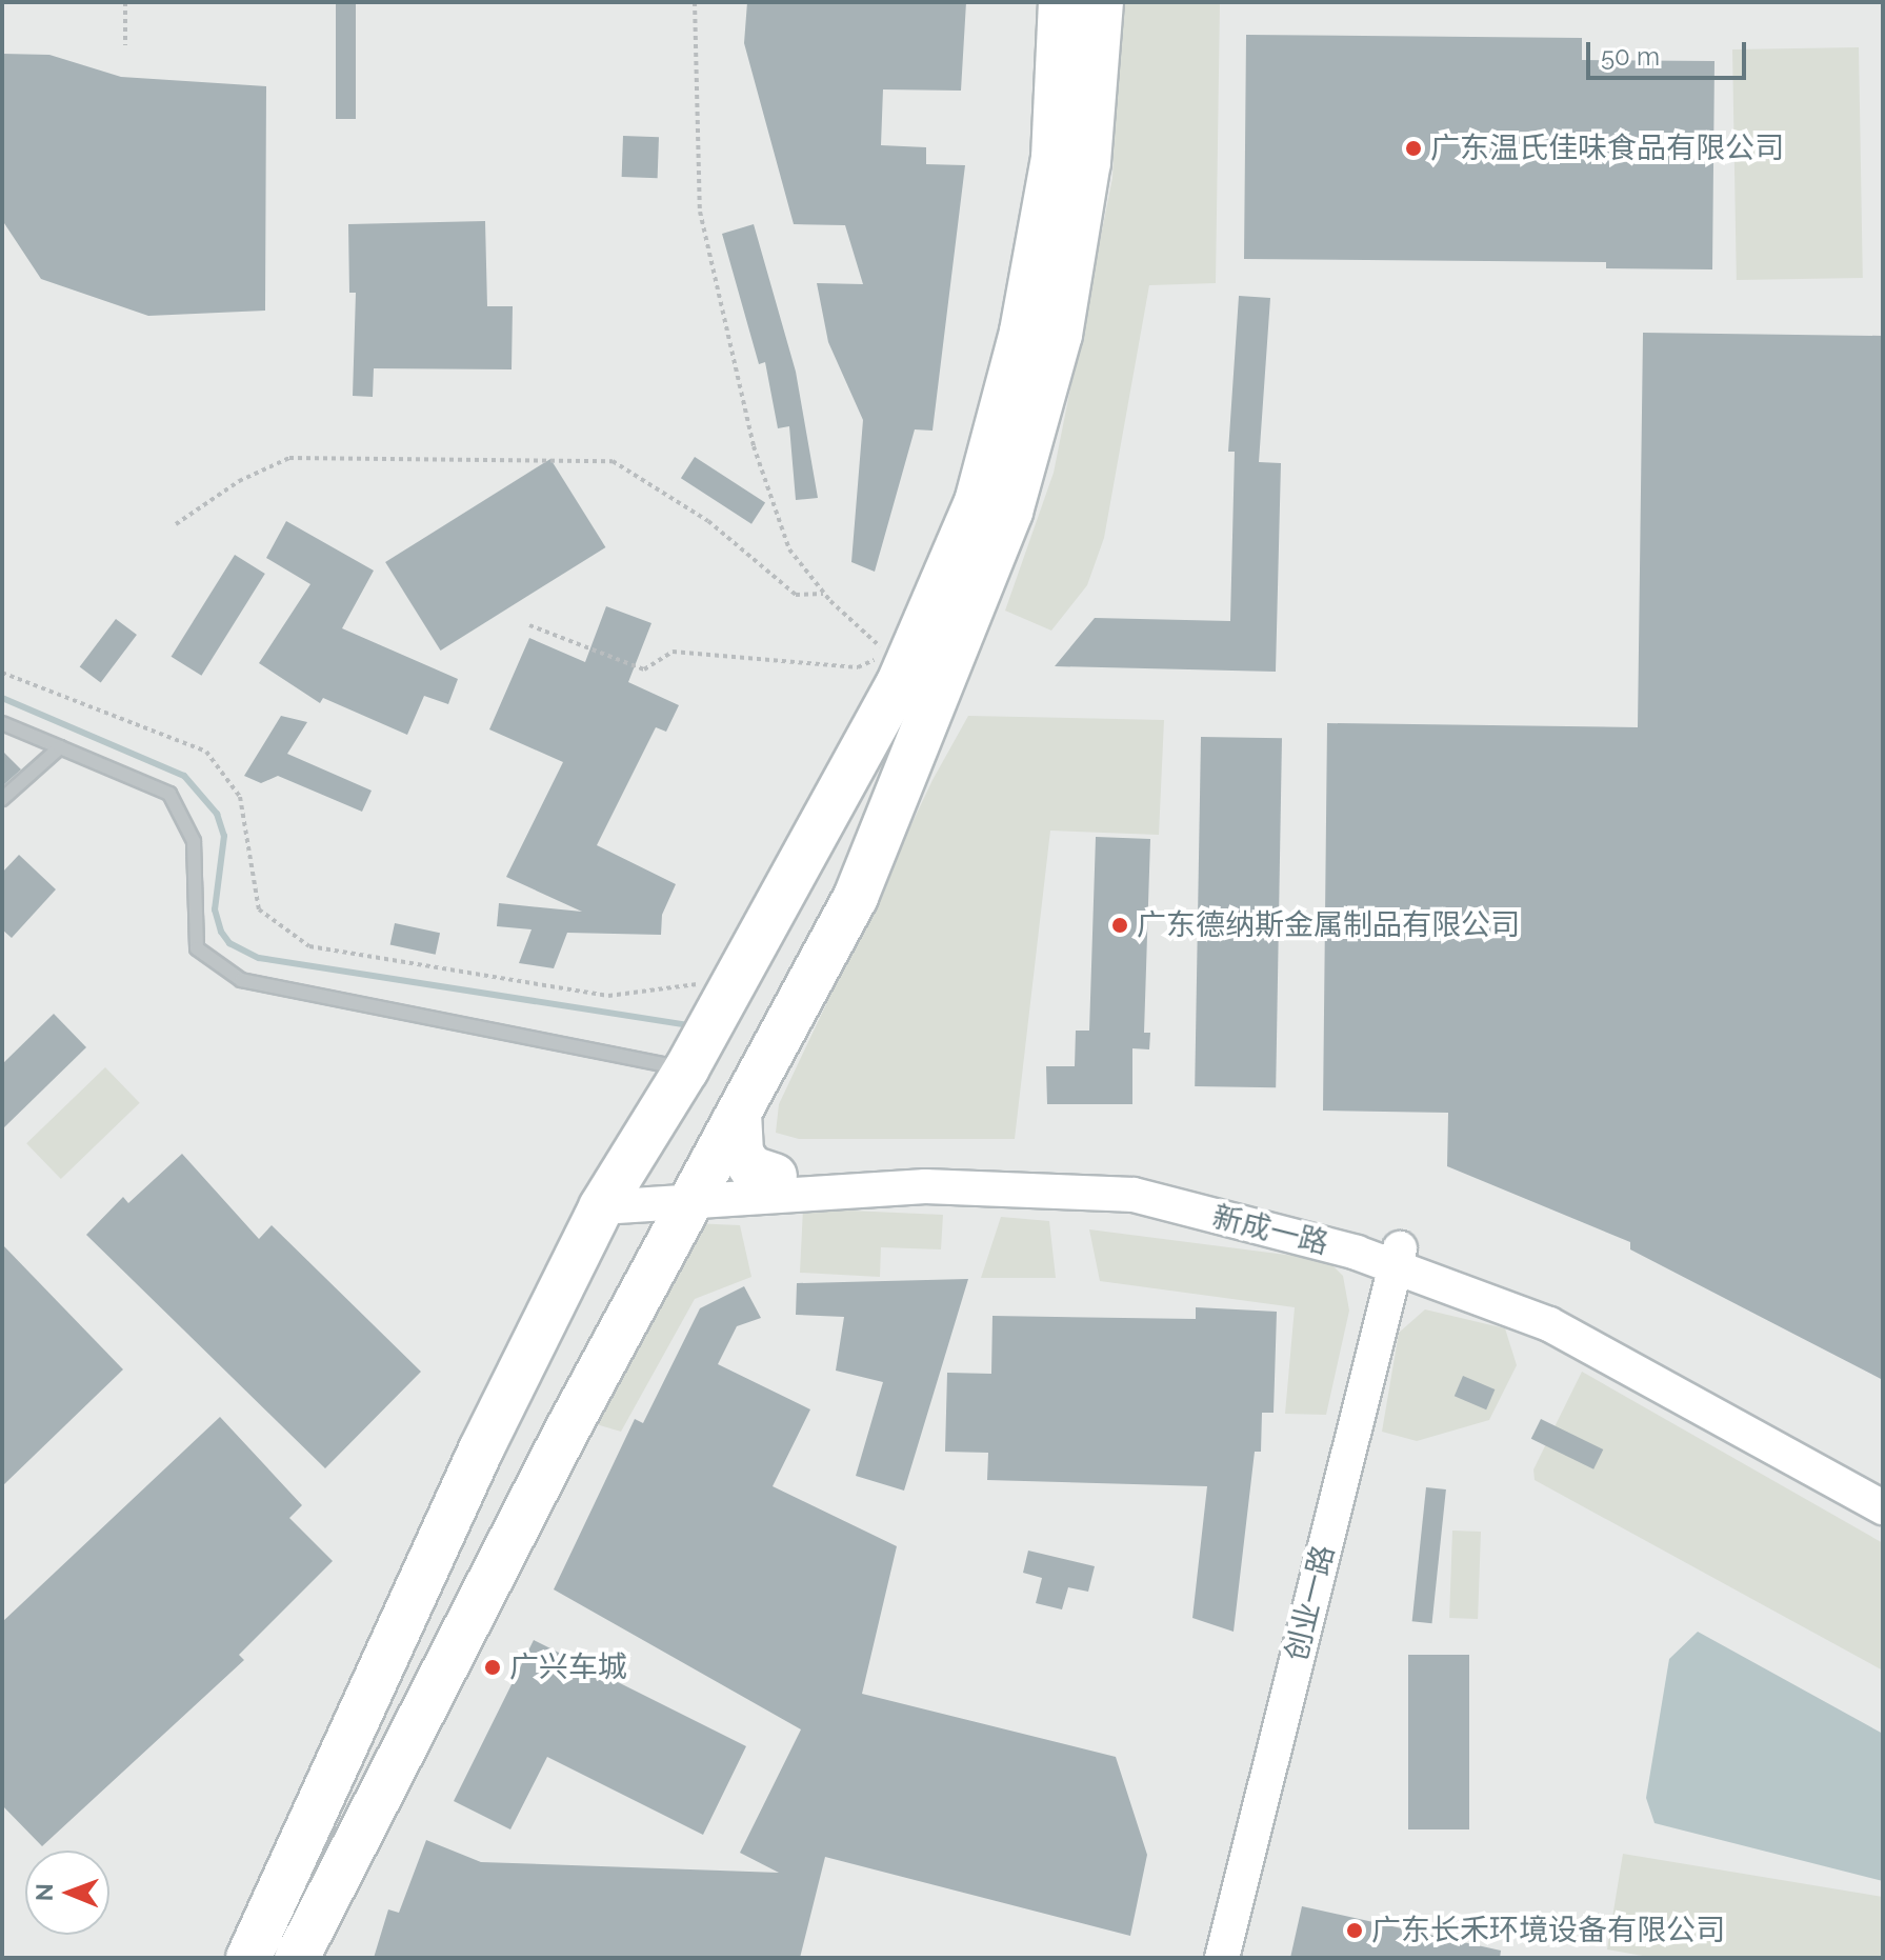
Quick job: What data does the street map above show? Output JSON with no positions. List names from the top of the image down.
{
  "streets": {
    "street": ["新成一路", "创业一路"]
  },
  "crossings": [
    ["新成一路", "创业一路"]
  ],
  "places": [
    "广东温氏佳味食品有限公司",
    "广东德纳斯金属制品有限公司",
    "广兴车城",
    "广东长禾环境设备有限公司"
  ],
  "scale_bar": "50 m",
  "north": "left"
}
